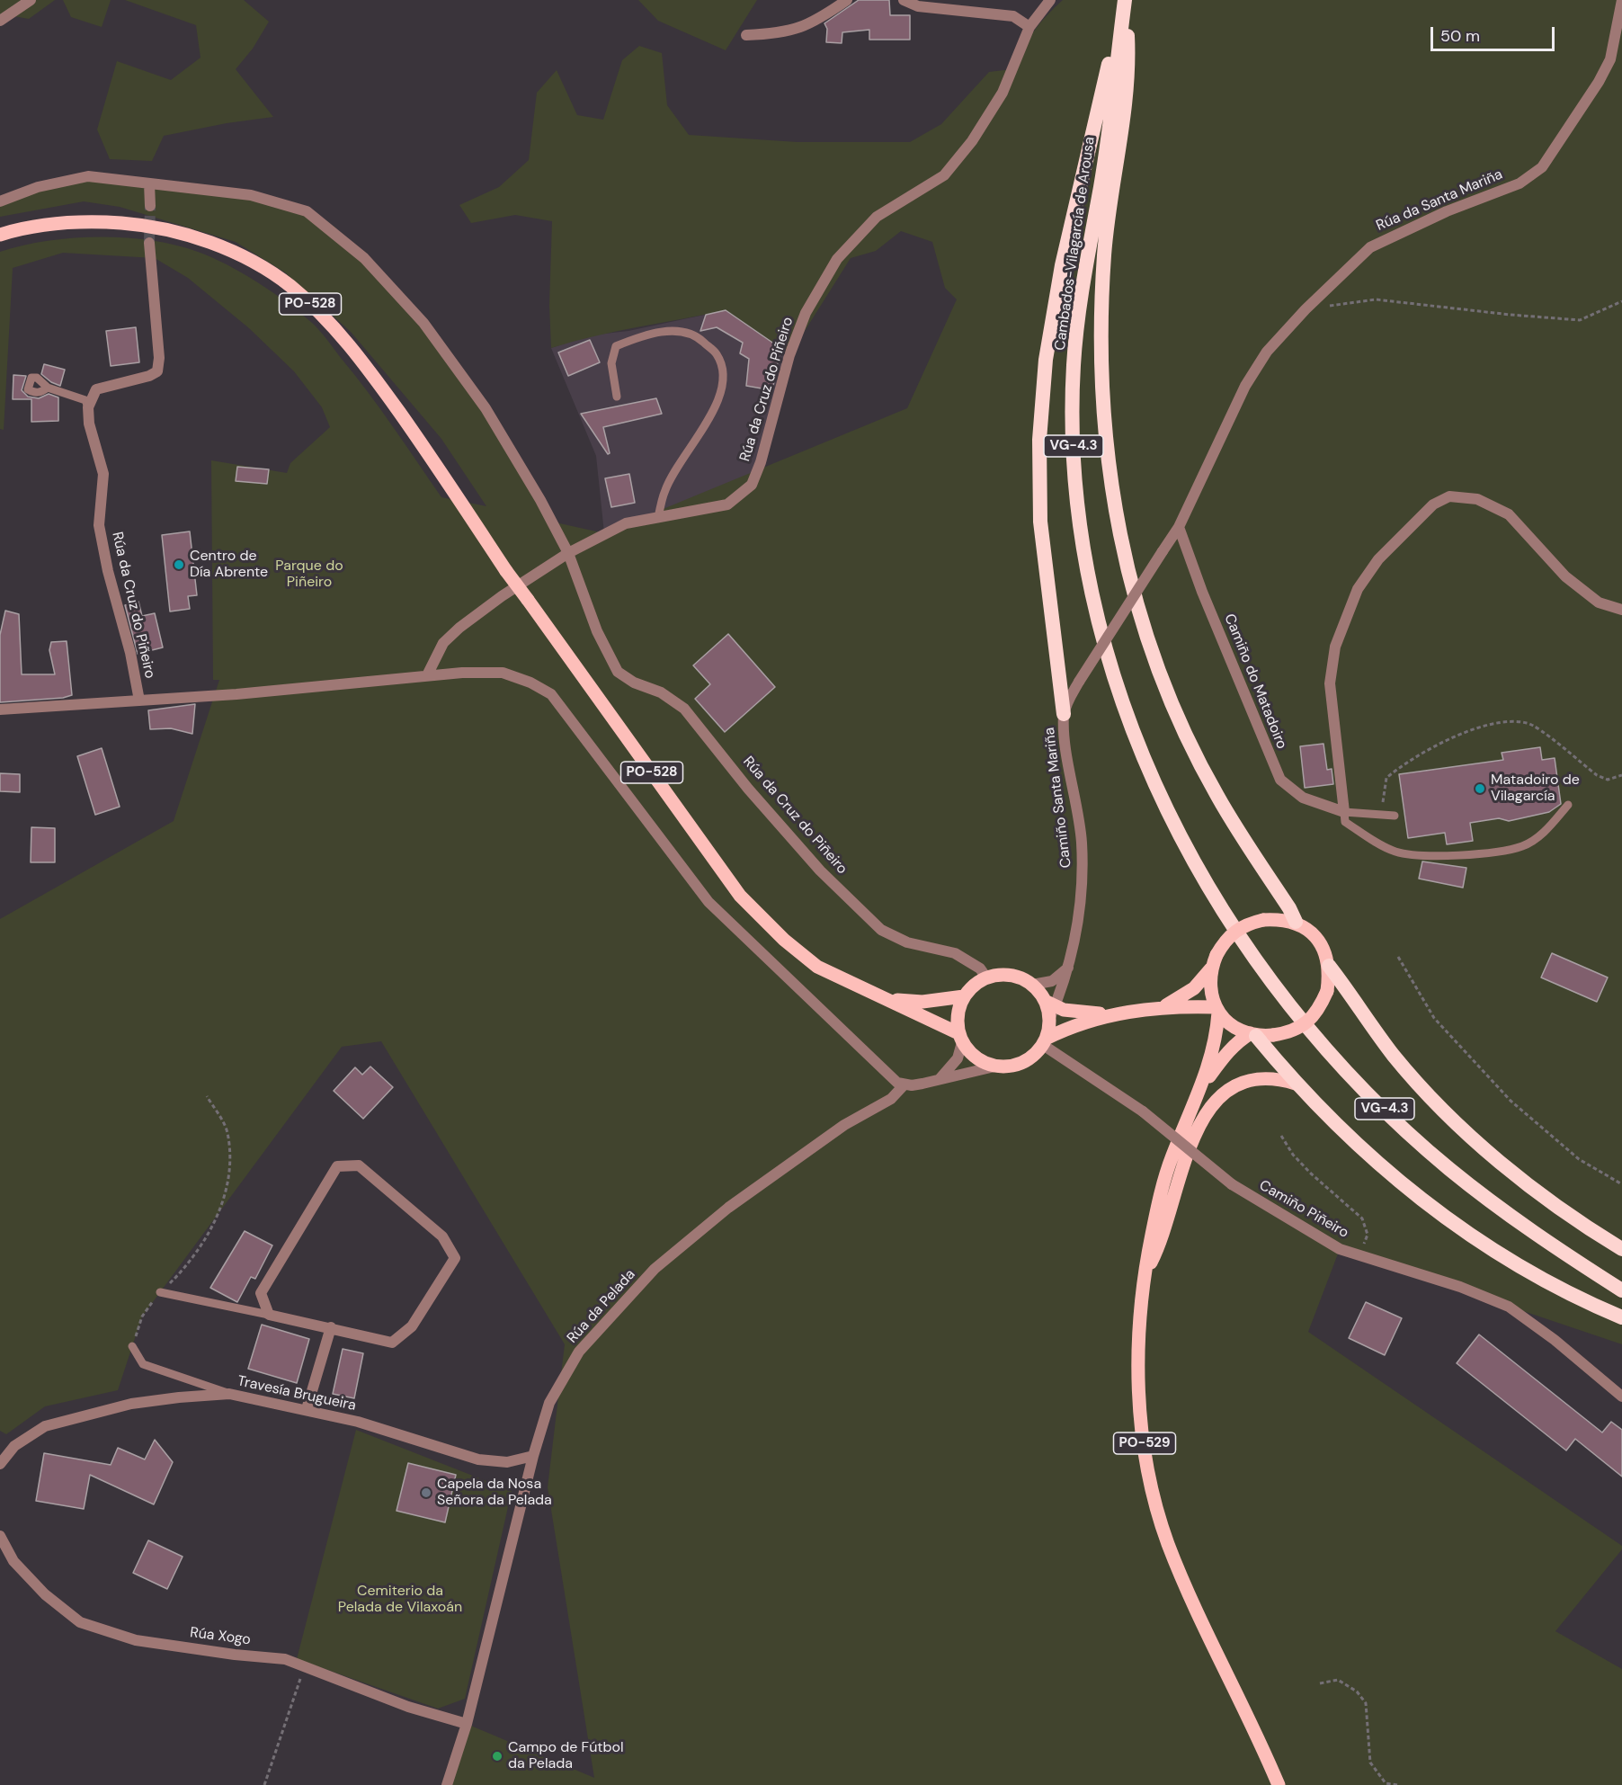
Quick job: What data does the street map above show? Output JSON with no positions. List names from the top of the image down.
{
  "streets": {
    "highway": ["Cambados-Vilagarcía de Arousa", "VG-4.3"],
    "main road": ["PO-528", "PO-529"],
    "street": [
      "Rúa da Santa Mariña",
      "Rúa da Cruz do Piñeiro",
      "Camiño do Matadoiro",
      "Camiño Santa Mariña",
      "Camiño Piñeiro",
      "Rúa da Pelada",
      "Travesía Brugueira",
      "Rúa Xogo"
    ]
  },
  "crossings": [
    ["Rúa da Santa Mariña", "Camiño do Matadoiro"],
    ["Rúa da Santa Mariña", "Camiño Santa Mariña"],
    ["PO-528", "Rúa da Cruz do Piñeiro"],
    ["PO-528", "Camiño Santa Mariña"],
    ["PO-528", "Camiño Piñeiro"],
    ["Rúa da Cruz do Piñeiro", "Camiño Santa Mariña"],
    ["Rúa da Cruz do Piñeiro", "Camiño Piñeiro"],
    ["Camiño do Matadoiro", "Camiño Santa Mariña"],
    ["Camiño Santa Mariña", "Camiño Piñeiro"],
    ["Rúa da Pelada", "Travesía Brugueira"],
    ["Rúa da Pelada", "Rúa Xogo"]
  ],
  "parks": ["Parque do Piñeiro", "Cemiterio da Pelada de Vilaxoán"],
  "places": [
    "Centro de Día Abrente",
    "Matadoiro de Vilagarcía",
    "Capela da Nosa Señora da Pelada",
    "Campo de Fútbol da Pelada"
  ],
  "scale_bar": "50 m"
}
